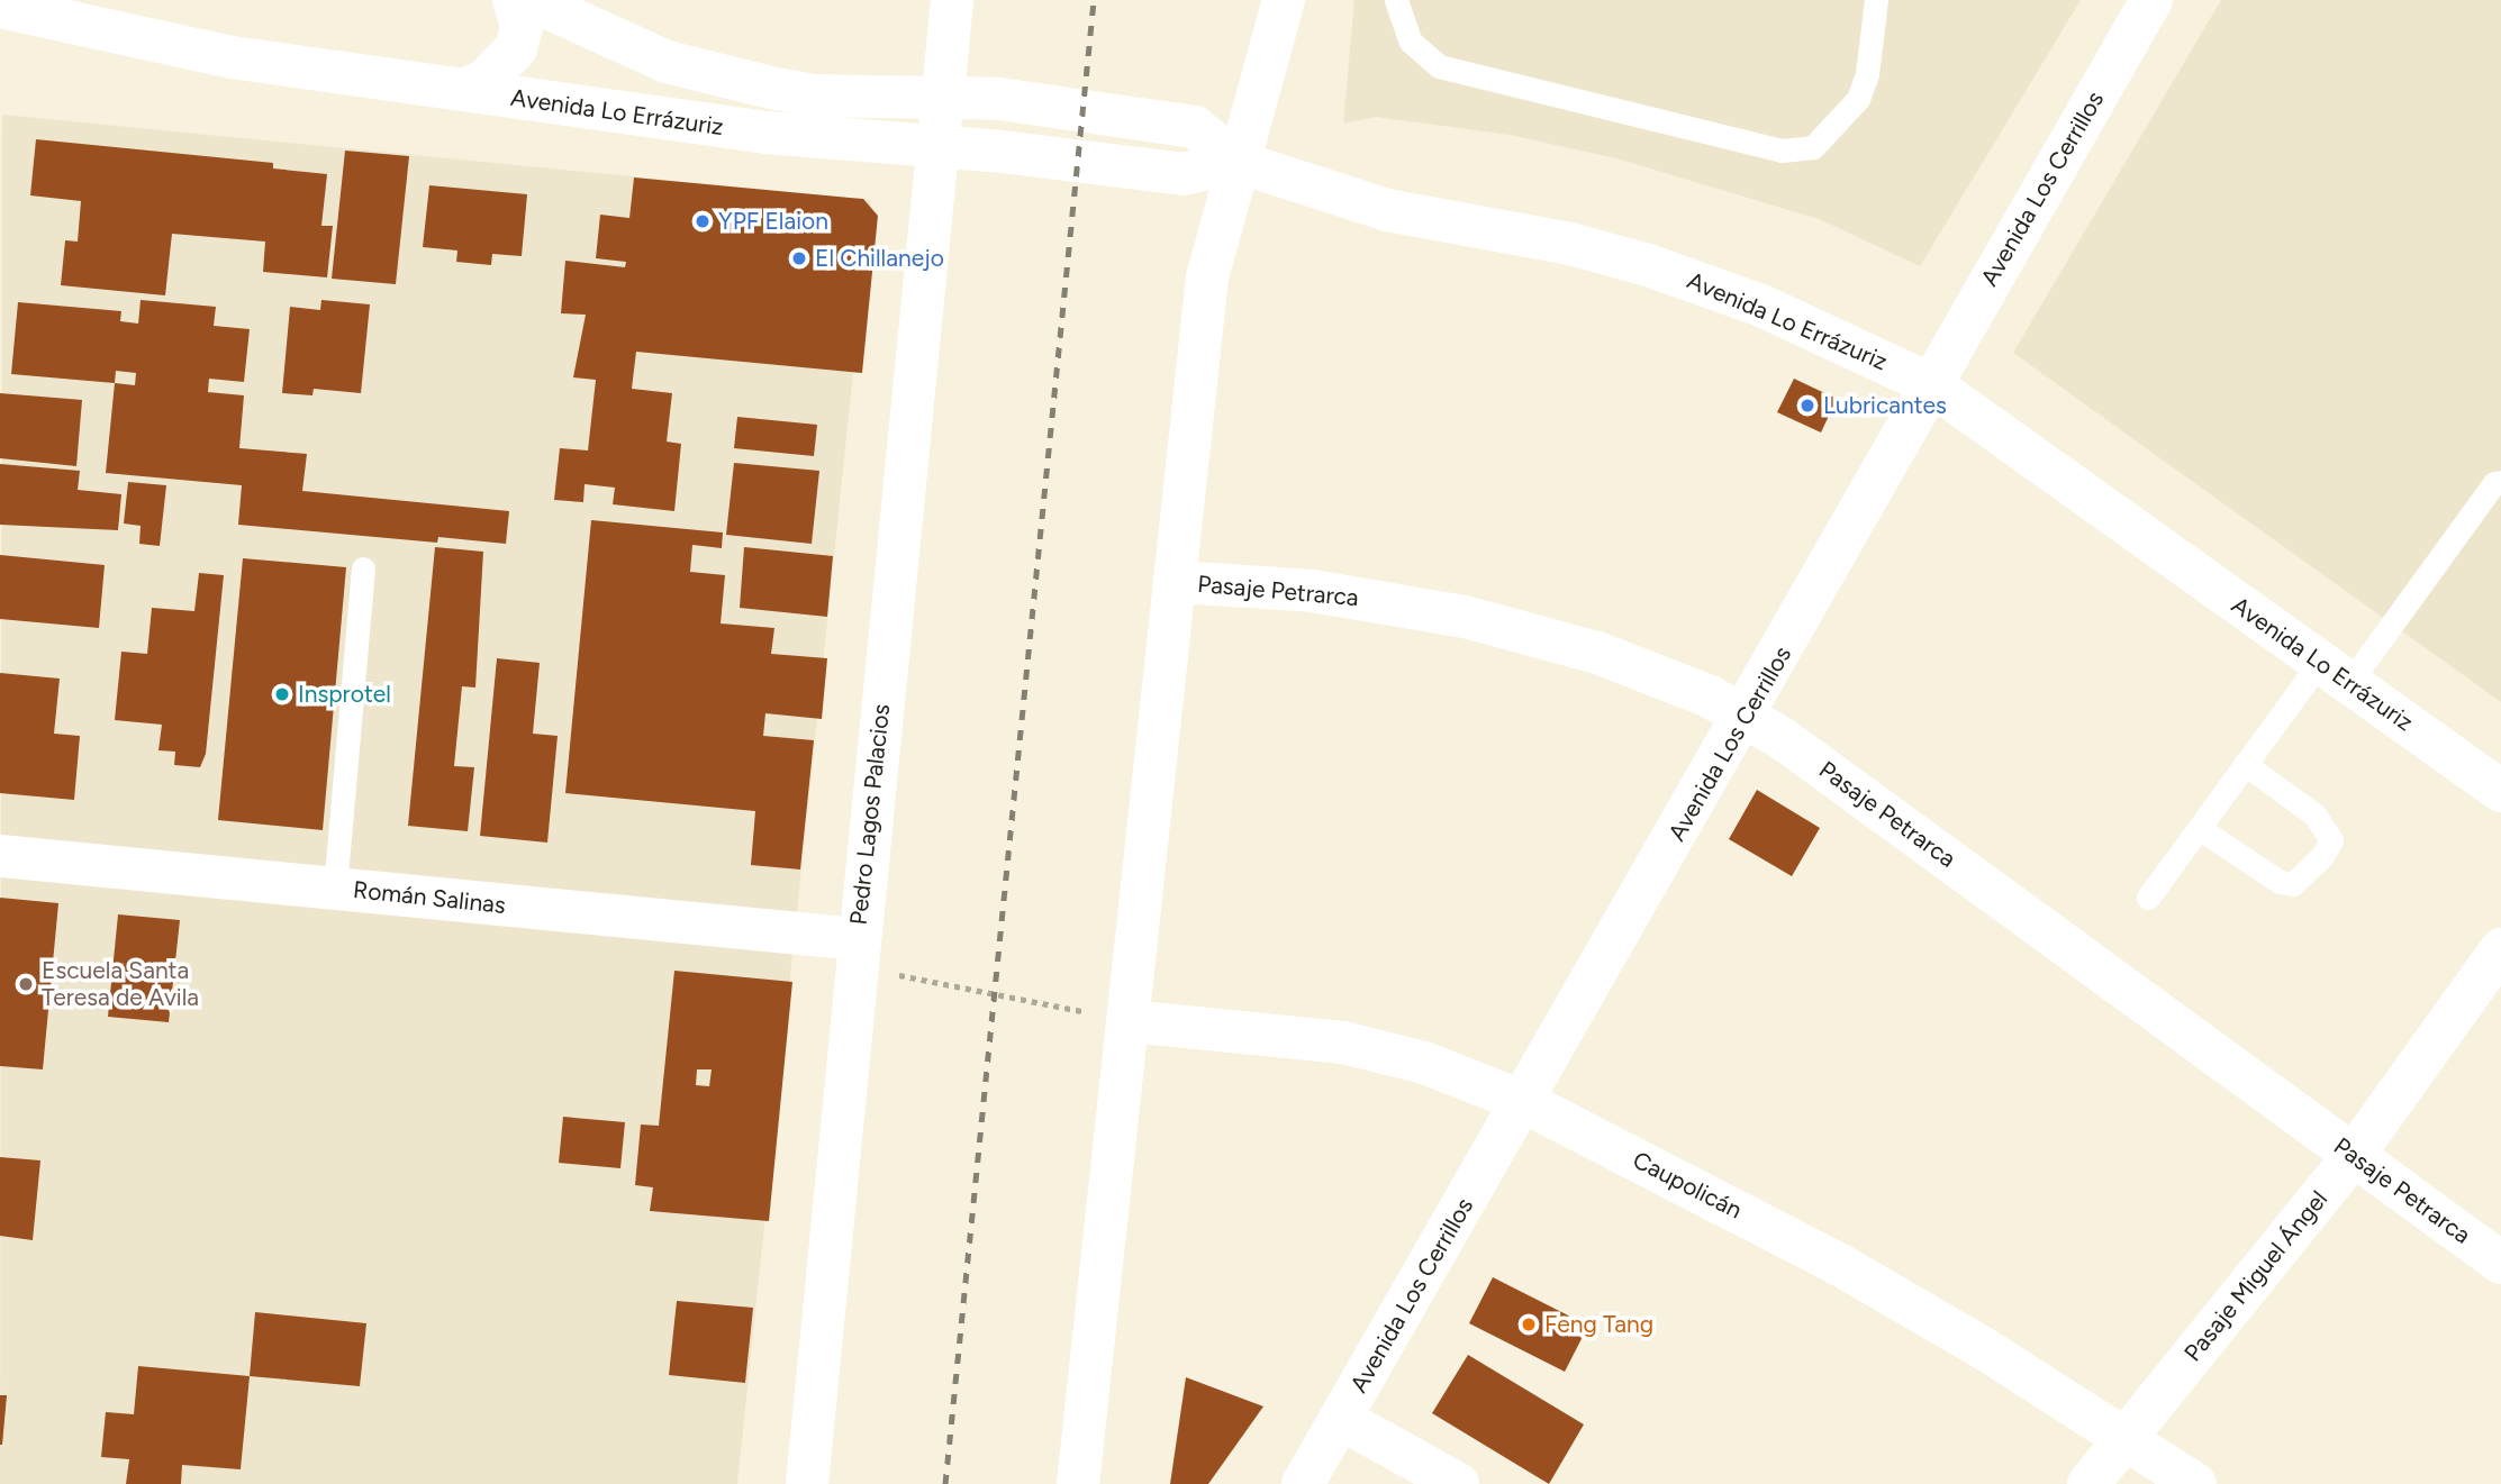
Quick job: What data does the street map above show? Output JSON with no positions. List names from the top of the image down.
{
  "streets": {
    "street": [
      "Avenida Lo Errázuriz",
      "Avenida Los Cerrillos",
      "Pasaje Petrarca",
      "Pedro Lagos Palacios",
      "Román Salinas",
      "Caupolicán",
      "Pasaje Miguel Ángel"
    ]
  },
  "crossings": [
    ["Avenida Lo Errázuriz", "Avenida Los Cerrillos"],
    ["Avenida Lo Errázuriz", "Pedro Lagos Palacios"],
    ["Avenida Los Cerrillos", "Pasaje Petrarca"],
    ["Avenida Los Cerrillos", "Caupolicán"],
    ["Pasaje Petrarca", "Pasaje Miguel Ángel"],
    ["Pedro Lagos Palacios", "Román Salinas"],
    ["Caupolicán", "Pasaje Miguel Ángel"]
  ],
  "places": [
    "YPF Elaion",
    "El Chillanejo",
    "Lubricantes",
    "Insprotel",
    "Escuela Santa Teresa de Avila",
    "Feng Tang"
  ]
}
